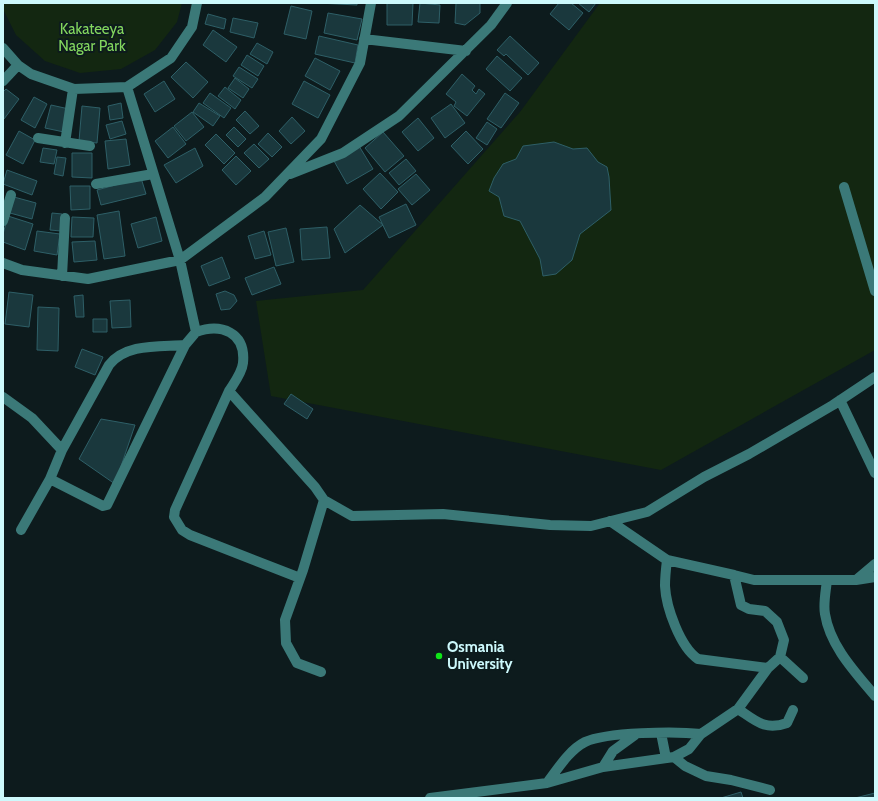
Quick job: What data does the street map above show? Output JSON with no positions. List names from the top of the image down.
{
  "parks": ["Kakateeya Nagar Park"],
  "places": ["Osmania University"]
}
